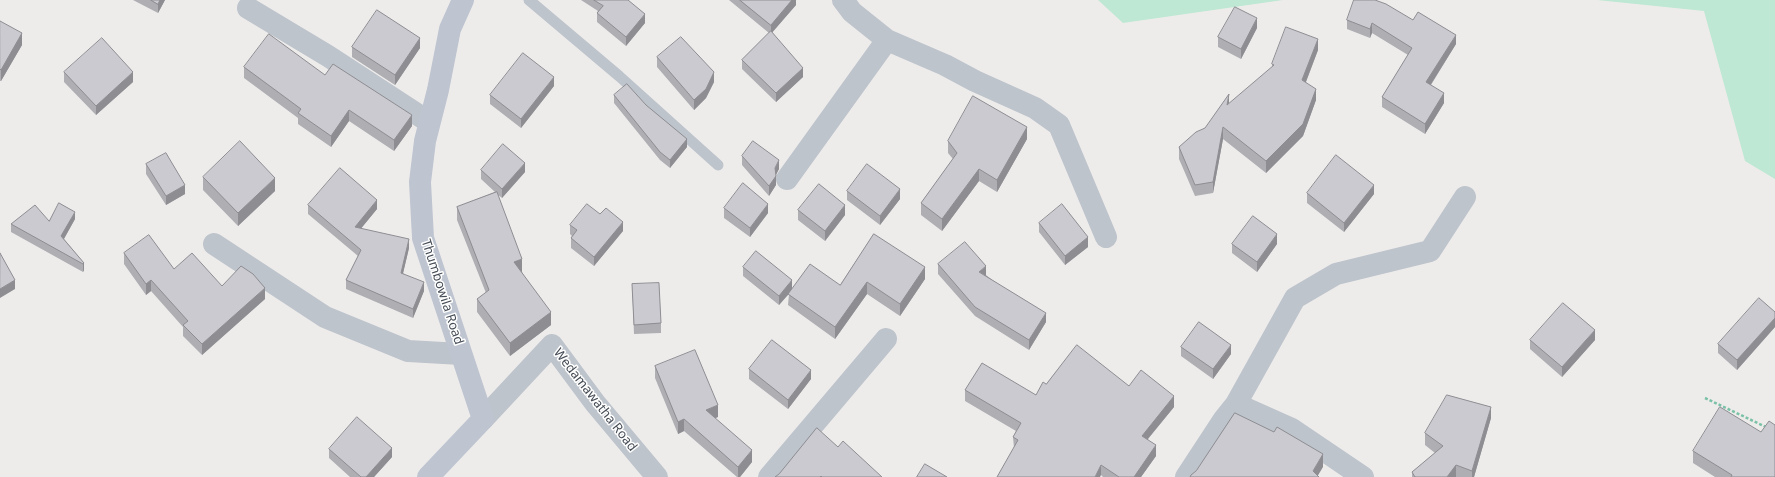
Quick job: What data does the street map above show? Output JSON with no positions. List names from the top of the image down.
{
  "streets": {
    "street": ["Thumbowila Road", "Wedamawatha Road"]
  },
  "crossings": [
    ["Thumbowila Road", "Wedamawatha Road"]
  ]
}
